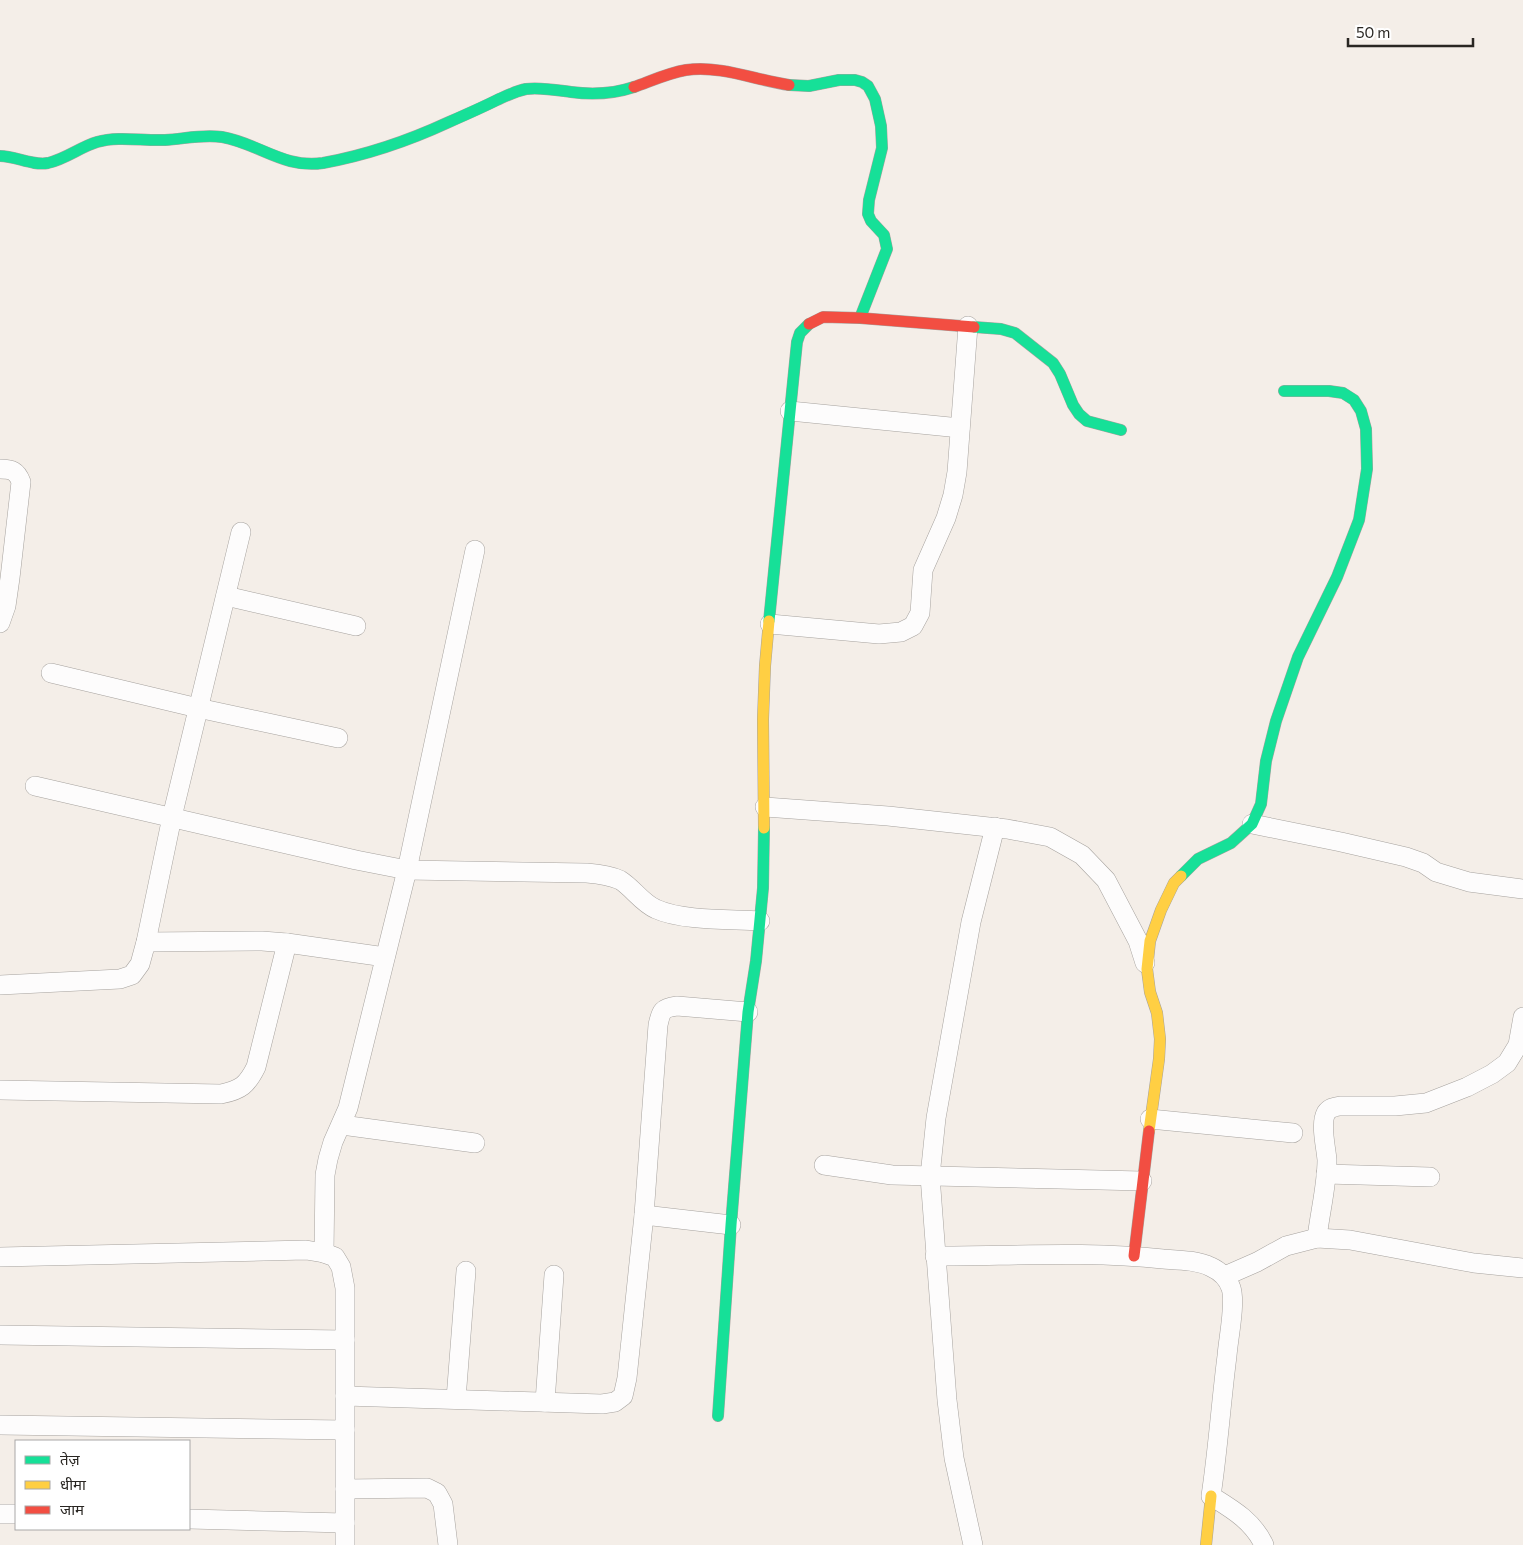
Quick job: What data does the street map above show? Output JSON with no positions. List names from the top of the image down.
{
  "legend": ["तेज़", "धीमा", "जाम"],
  "scale_bar": "50 m"
}
